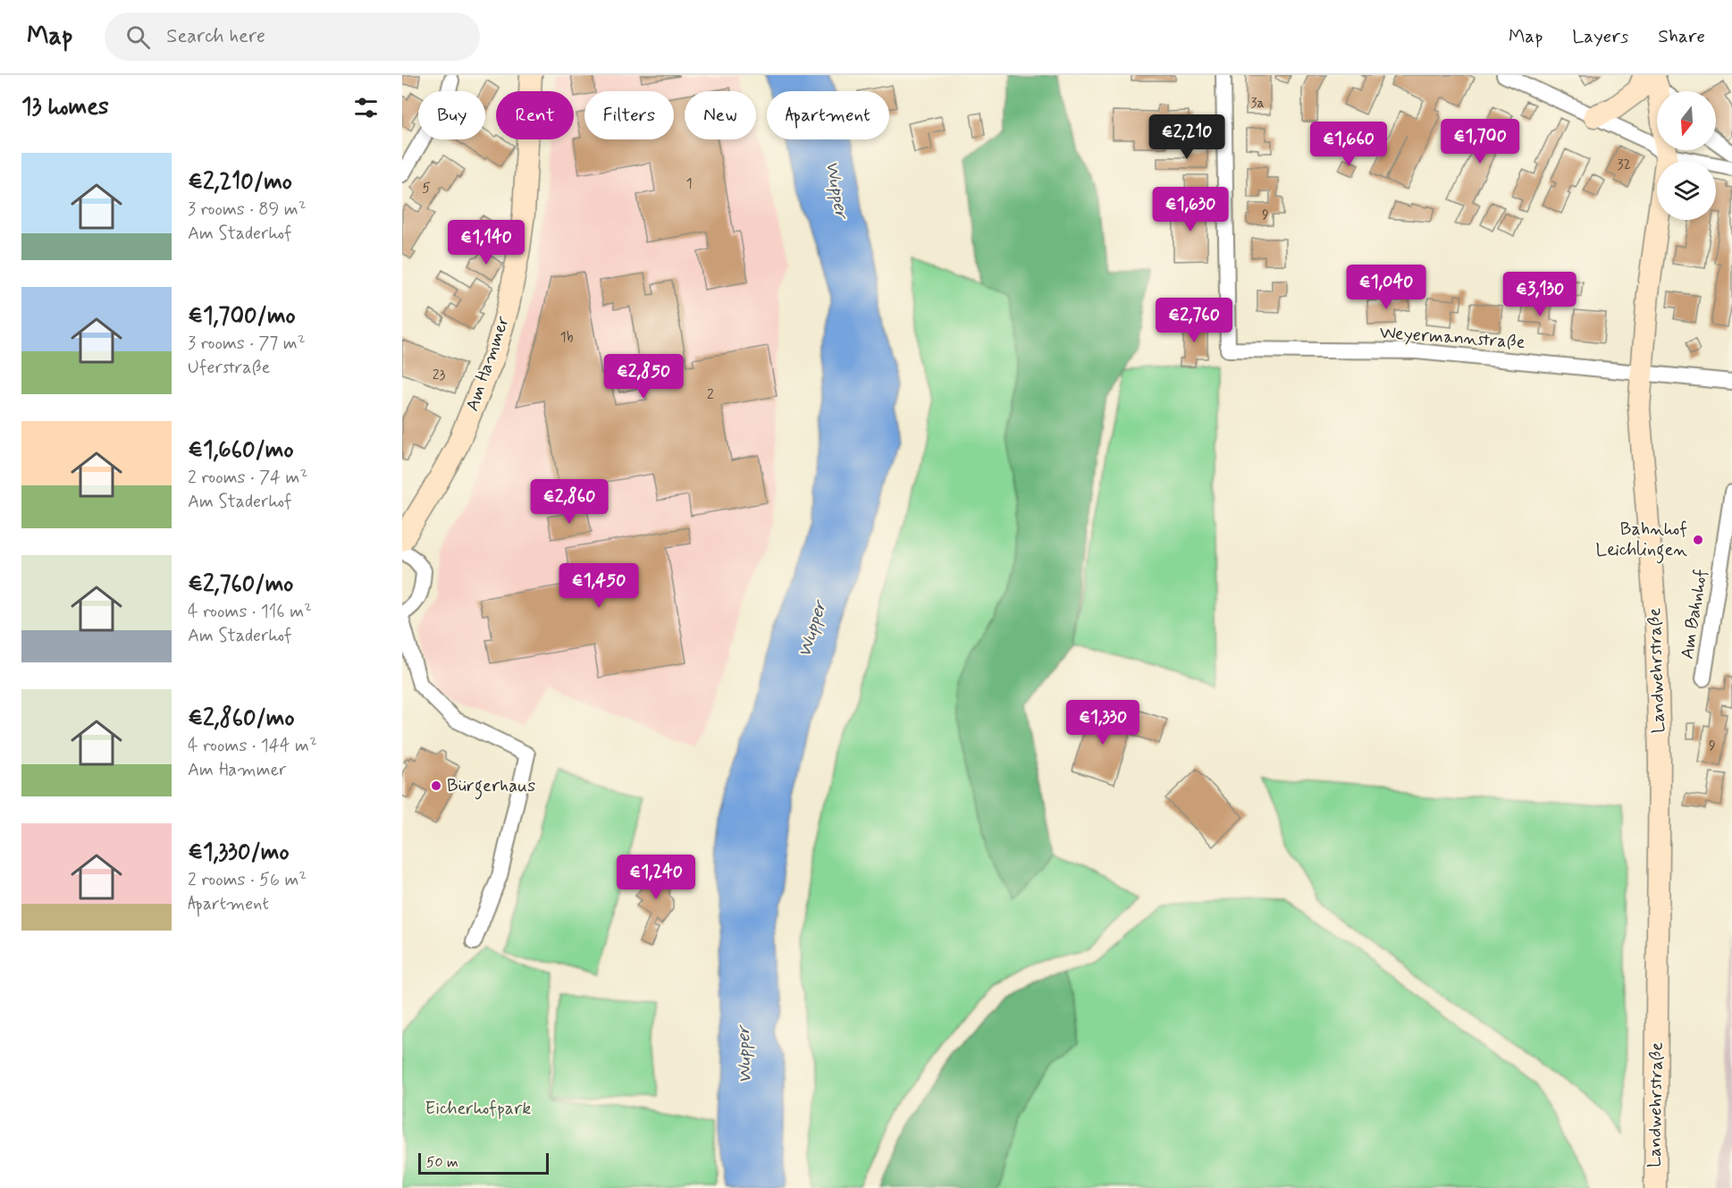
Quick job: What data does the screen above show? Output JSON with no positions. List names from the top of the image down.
{
  "streets": {
    "main road": ["Am Hammer", "Landwehrstraße"],
    "street": ["Weyermannstraße", "Am Bahnhof"]
  },
  "crossings": [
    ["Weyermannstraße", "Landwehrstraße"]
  ],
  "water": ["Wupper"],
  "parks": ["Eicherhofpark"],
  "places": ["Bahnhof Leichlingen", "Bürgerhaus"],
  "house_numbers": [
    "3a",
    "32",
    "1",
    "5",
    "9",
    "1b",
    "23",
    "2",
    "9"
  ],
  "scale_bar": "50 m",
  "north": "bottom",
  "page": {
    "header": "Map",
    "search": "Search here",
    "nav": ["Map", "Layers", "Share"],
    "heading": "13 homes",
    "chip": [
      "Buy",
      "Rent",
      "Filters",
      "New",
      "Apartment"
    ],
    "price": [
      "€2,210",
      "€1,700",
      "€1,660",
      "€1,630",
      "€1,140",
      "€1,040",
      "€3,130",
      "€2,760",
      "€2,850",
      "€2,860",
      "€1,450",
      "€1,330",
      "€1,240"
    ],
    "list": [
      {
        "name": "€2,210/mo",
        "note": "3 rooms · 89 m² · Am Staderhof"
      },
      {
        "name": "€1,700/mo",
        "note": "3 rooms · 77 m² · Uferstraße"
      },
      {
        "name": "€1,660/mo",
        "note": "2 rooms · 74 m² · Am Staderhof"
      },
      {
        "name": "€2,760/mo",
        "note": "4 rooms · 116 m² · Am Staderhof"
      },
      {
        "name": "€2,860/mo",
        "note": "4 rooms · 144 m² · Am Hammer"
      },
      {
        "name": "€1,330/mo",
        "note": "2 rooms · 56 m² · Apartment"
      }
    ],
    "scale": "50 m"
  }
}
